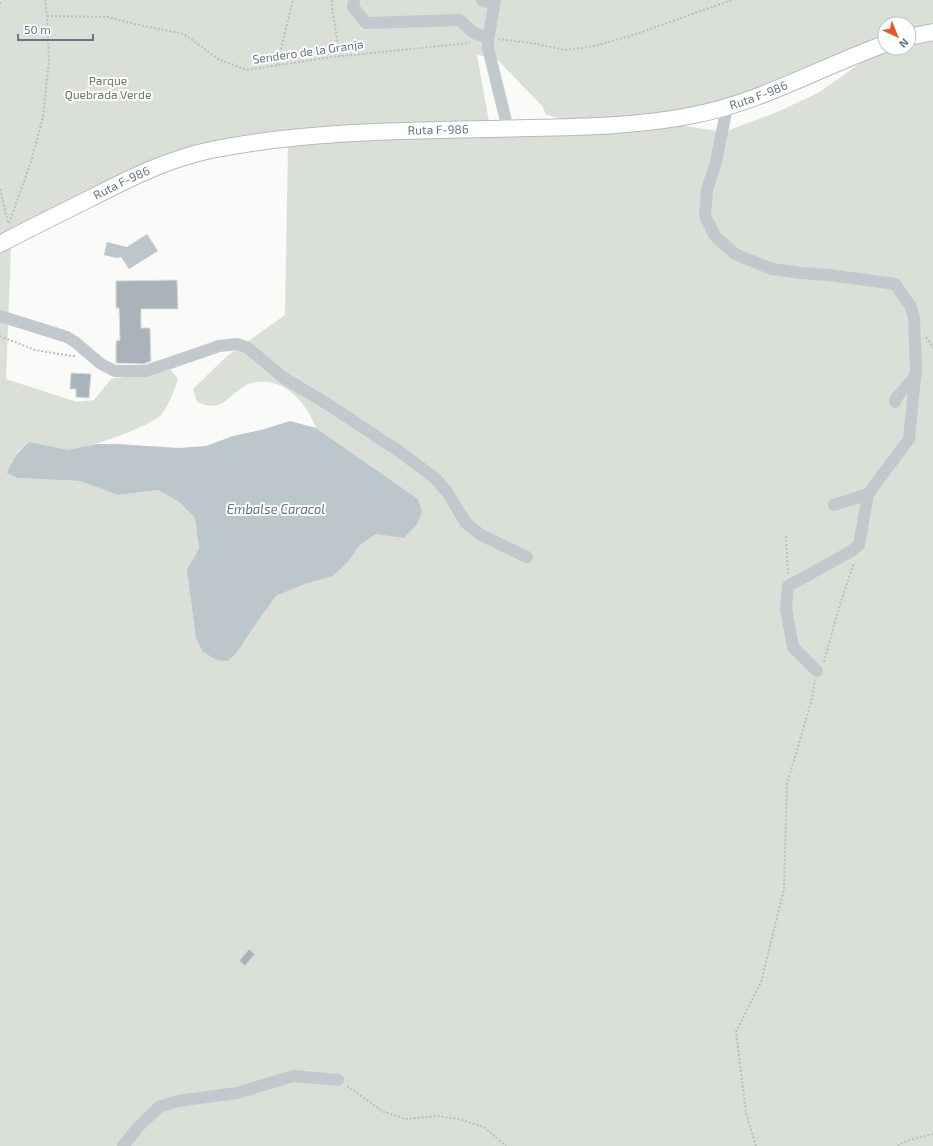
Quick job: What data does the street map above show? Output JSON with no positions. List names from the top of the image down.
{
  "streets": {
    "main road": ["Ruta F-986"],
    "path": ["Sendero de la Granja"]
  },
  "water": ["Embalse Caracol"],
  "parks": ["Parque Quebrada Verde"],
  "scale_bar": "50 m",
  "north": "bottom right"
}
